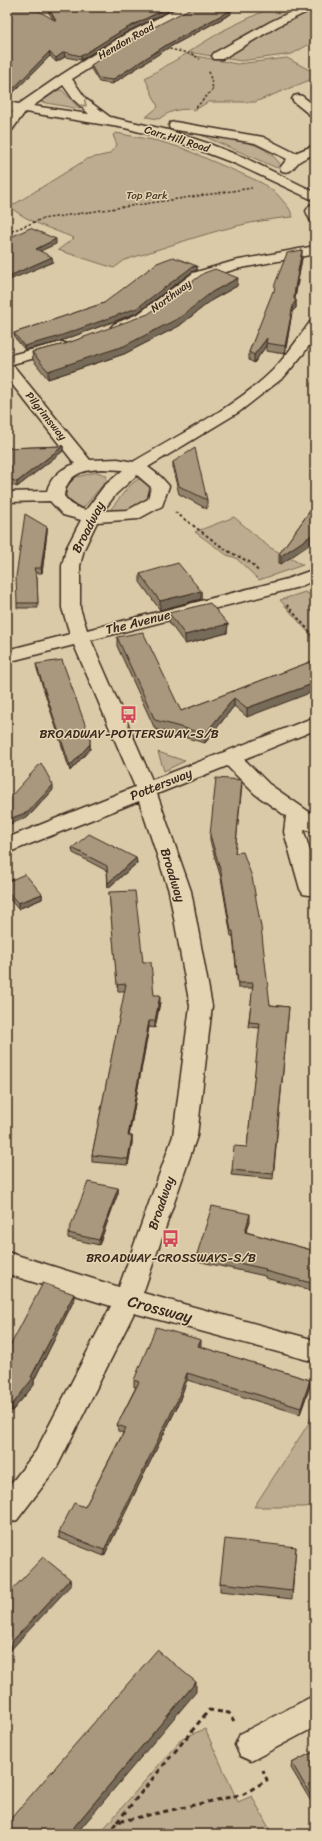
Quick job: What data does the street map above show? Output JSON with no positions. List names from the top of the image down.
{
  "streets": {
    "street": [
      "Hendon Road",
      "Carr Hill Road",
      "Northway",
      "Pilgrimsway",
      "Broadway",
      "The Avenue",
      "Pottersway",
      "Crossway"
    ]
  },
  "crossings": [
    ["Hendon Road", "Carr Hill Road"],
    ["Broadway", "The Avenue"],
    ["Broadway", "Pottersway"],
    ["Broadway", "Crossway"]
  ],
  "parks": ["Top Park"],
  "places": {
    "bus stop": ["BROADWAY-POTTERSWAY-S/B", "BROADWAY-CROSSWAYS-S/B"]
  }
}
